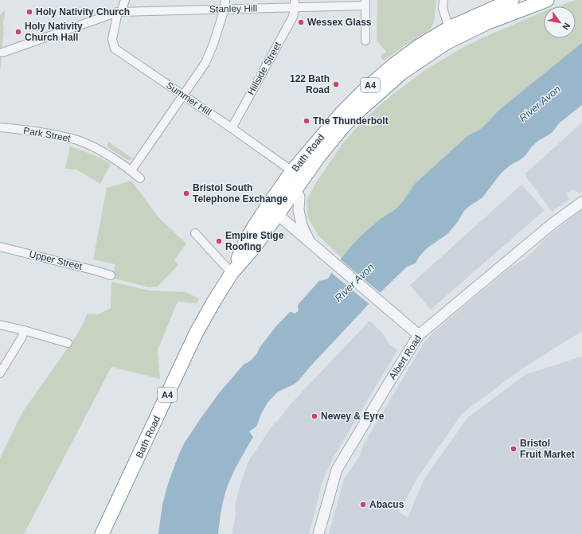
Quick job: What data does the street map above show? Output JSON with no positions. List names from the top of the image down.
{
  "streets": {
    "highway": ["A4", "Bath Road"],
    "street": [
      "Stanley Hill",
      "Hillside Street",
      "Summer Hill",
      "Park Street",
      "Upper Street",
      "Albert Road"
    ]
  },
  "crossings": [
    ["Stanley Hill", "Hillside Street"],
    ["Stanley Hill", "Summer Hill"],
    ["Hillside Street", "Summer Hill"],
    ["Summer Hill", "Bath Road"]
  ],
  "water": ["River Avon"],
  "places": [
    "Holy Nativity Church",
    "Wessex Glass",
    "Holy Nativity Church Hall",
    "122 Bath Road",
    "The Thunderbolt",
    "Bristol South Telephone Exchange",
    "Empire Stige Roofing",
    "Newey & Eyre",
    "Bristol Fruit Market",
    "Abacus"
  ],
  "north": "bottom right"
}
